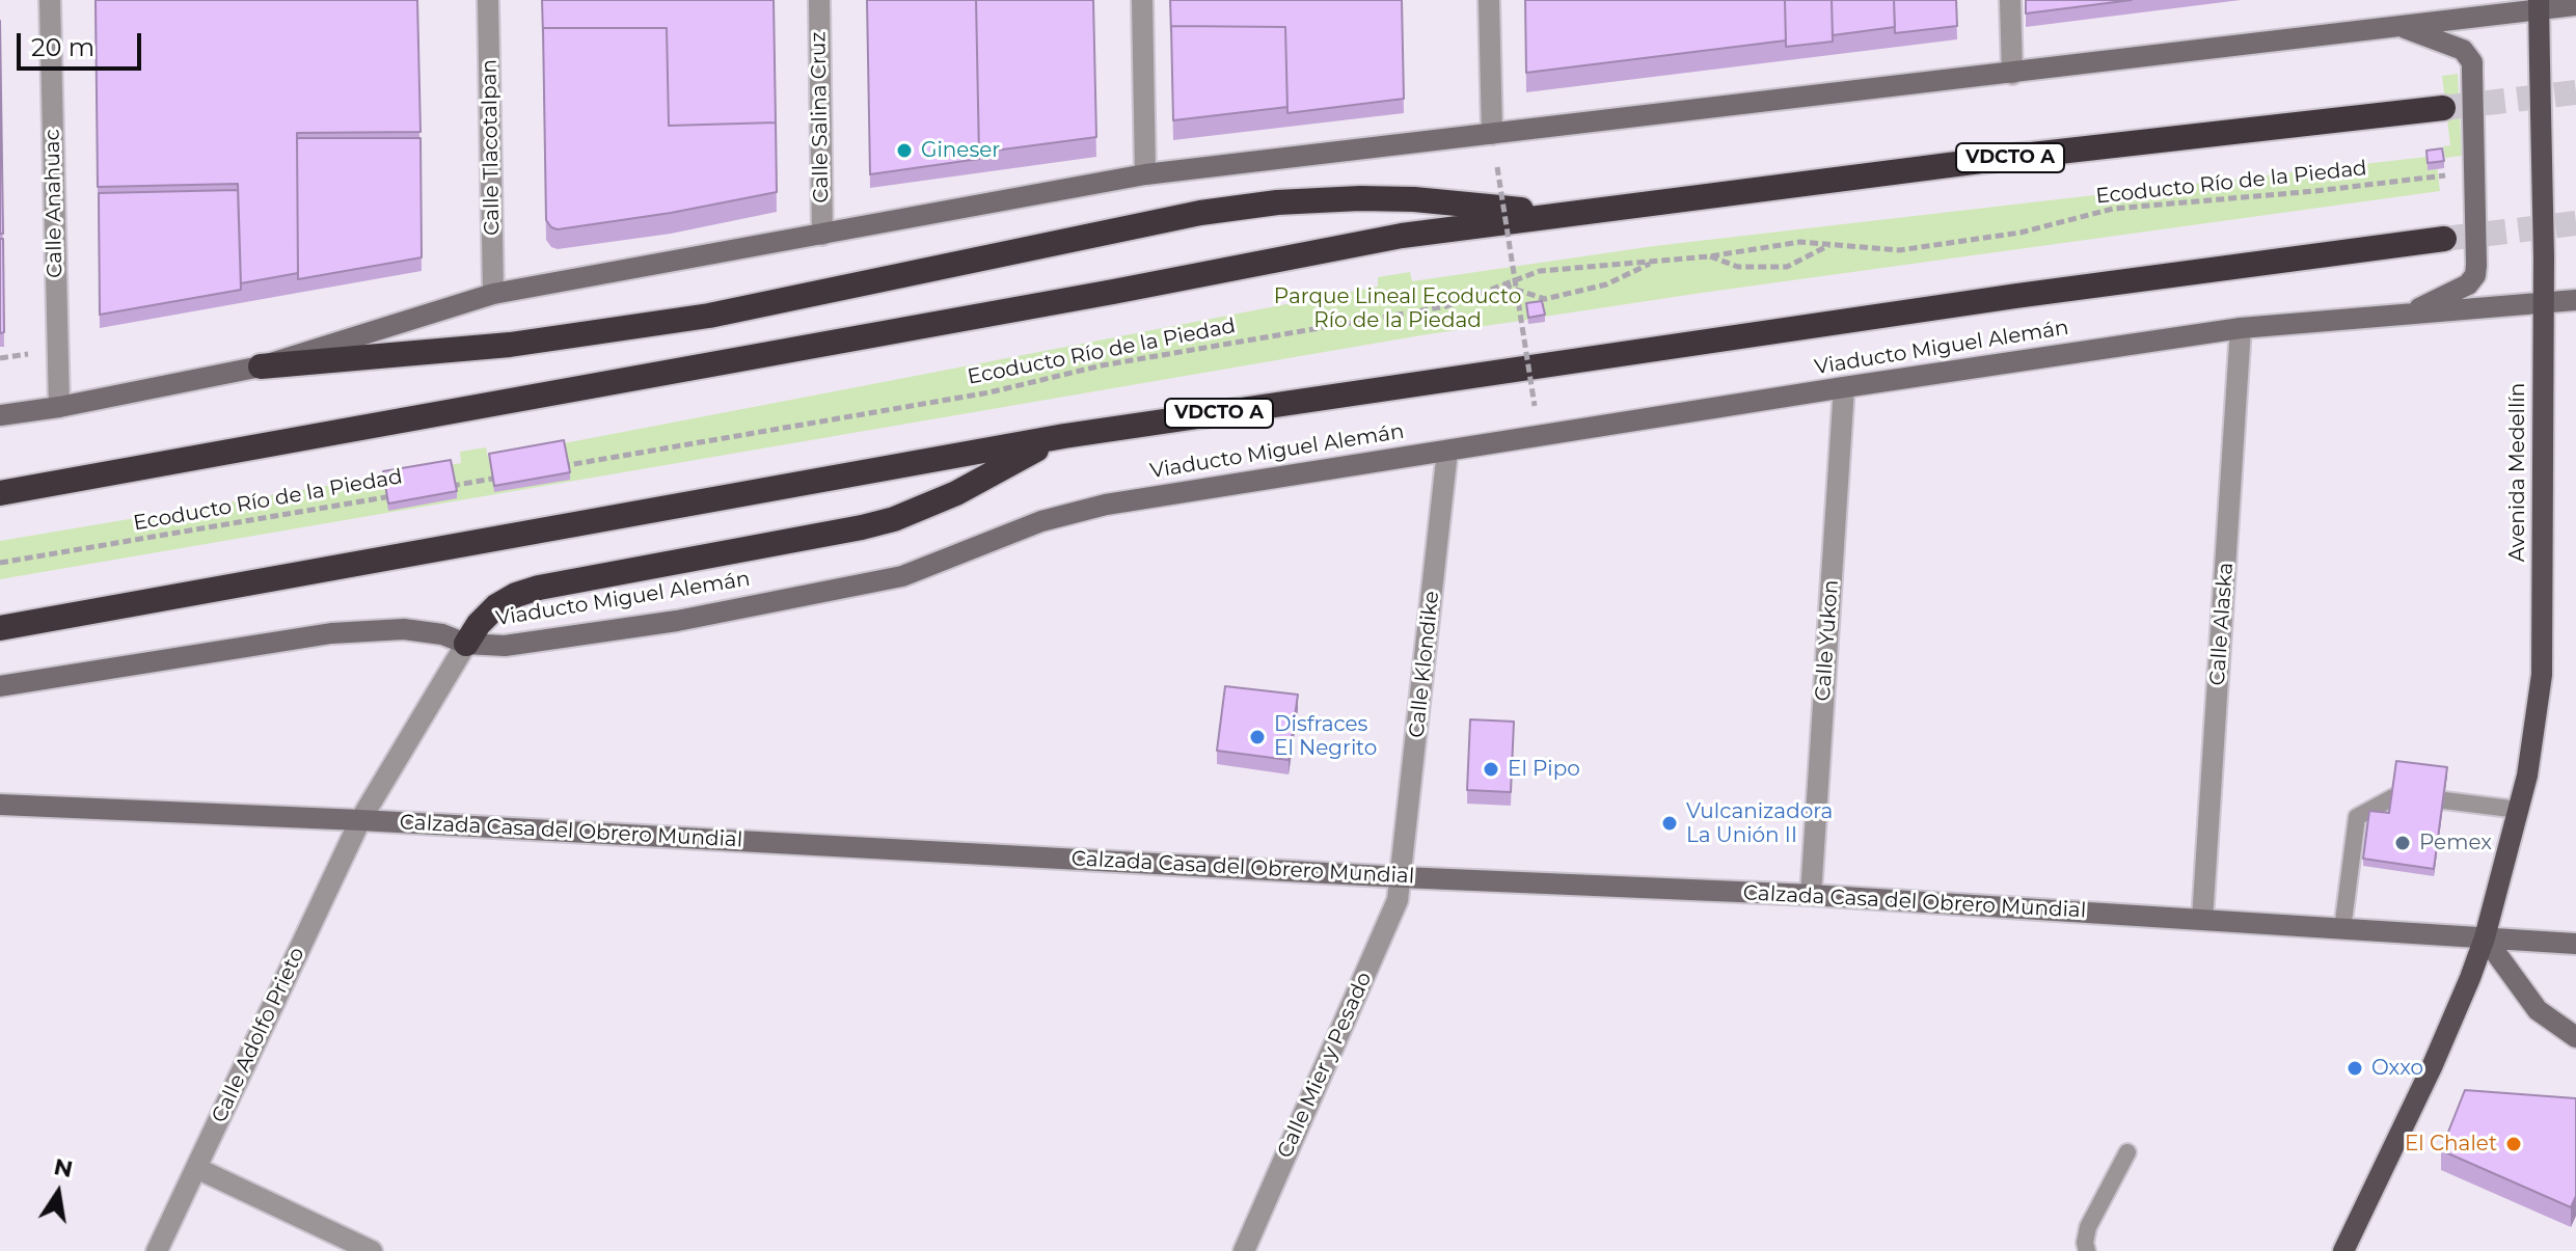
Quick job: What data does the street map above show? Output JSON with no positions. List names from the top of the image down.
{
  "streets": {
    "highway": ["VDCTO A", "Viaducto Miguel Alemán"],
    "main road": ["Avenida Medellín", "Calzada Casa del Obrero Mundial"],
    "street": [
      "Calle Salina Cruz",
      "Calle Tlacotalpan",
      "Calle Anahuac",
      "Calle Alaska",
      "Calle Yukon",
      "Calle Klondike",
      "Calle Adolfo Prieto",
      "Calle Mier y Pesado"
    ],
    "path": ["Ecoducto Río de la Piedad"]
  },
  "crossings": [
    ["Viaducto Miguel Alemán", "Avenida Medellín"],
    ["Viaducto Miguel Alemán", "Calle Alaska"],
    ["Viaducto Miguel Alemán", "Calle Yukon"],
    ["Viaducto Miguel Alemán", "Calle Klondike"],
    ["Viaducto Miguel Alemán", "Calle Adolfo Prieto"],
    ["Avenida Medellín", "Calzada Casa del Obrero Mundial"],
    ["Calle Alaska", "Calzada Casa del Obrero Mundial"],
    ["Calle Yukon", "Calzada Casa del Obrero Mundial"],
    ["Calle Klondike", "Calzada Casa del Obrero Mundial"],
    ["Calle Klondike", "Calle Mier y Pesado"],
    ["Calzada Casa del Obrero Mundial", "Calle Adolfo Prieto"],
    ["Calzada Casa del Obrero Mundial", "Calle Mier y Pesado"]
  ],
  "parks": ["Parque Lineal Ecoducto Río de la Piedad"],
  "places": [
    "Gineser",
    "Disfraces El Negrito",
    "El Pipo",
    "Vulcanizadora La Unión II",
    "Pemex",
    "Oxxo",
    "El Chalet"
  ],
  "scale_bar": "20 m",
  "north": "top"
}
